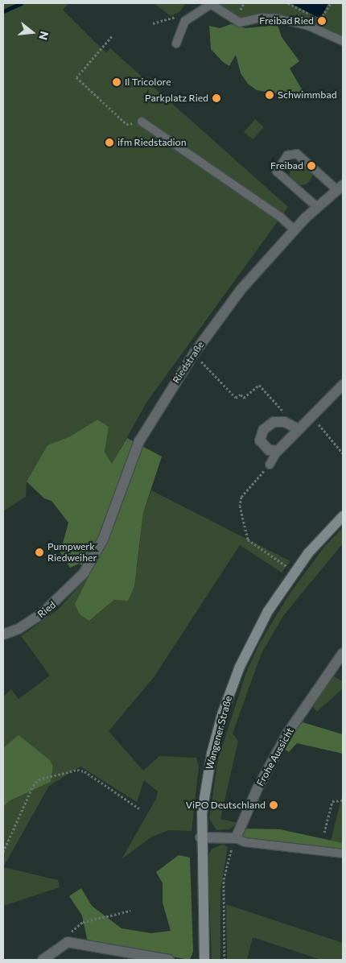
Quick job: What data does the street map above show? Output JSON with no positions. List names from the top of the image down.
{
  "streets": {
    "main road": ["Wangener Straße"],
    "street": ["Riedstraße", "Ried", "Frohe Aussicht"]
  },
  "crossings": [
    ["Riedstraße", "Ried"]
  ],
  "places": [
    "Freibad Ried",
    "Il Tricolore",
    "Schwimmbad",
    "Parkplatz Ried",
    "ifm Riedstadion",
    "Freibad",
    "Pumpwerk Riedweiher",
    "ViPO Deutschland"
  ],
  "north": "right"
}
